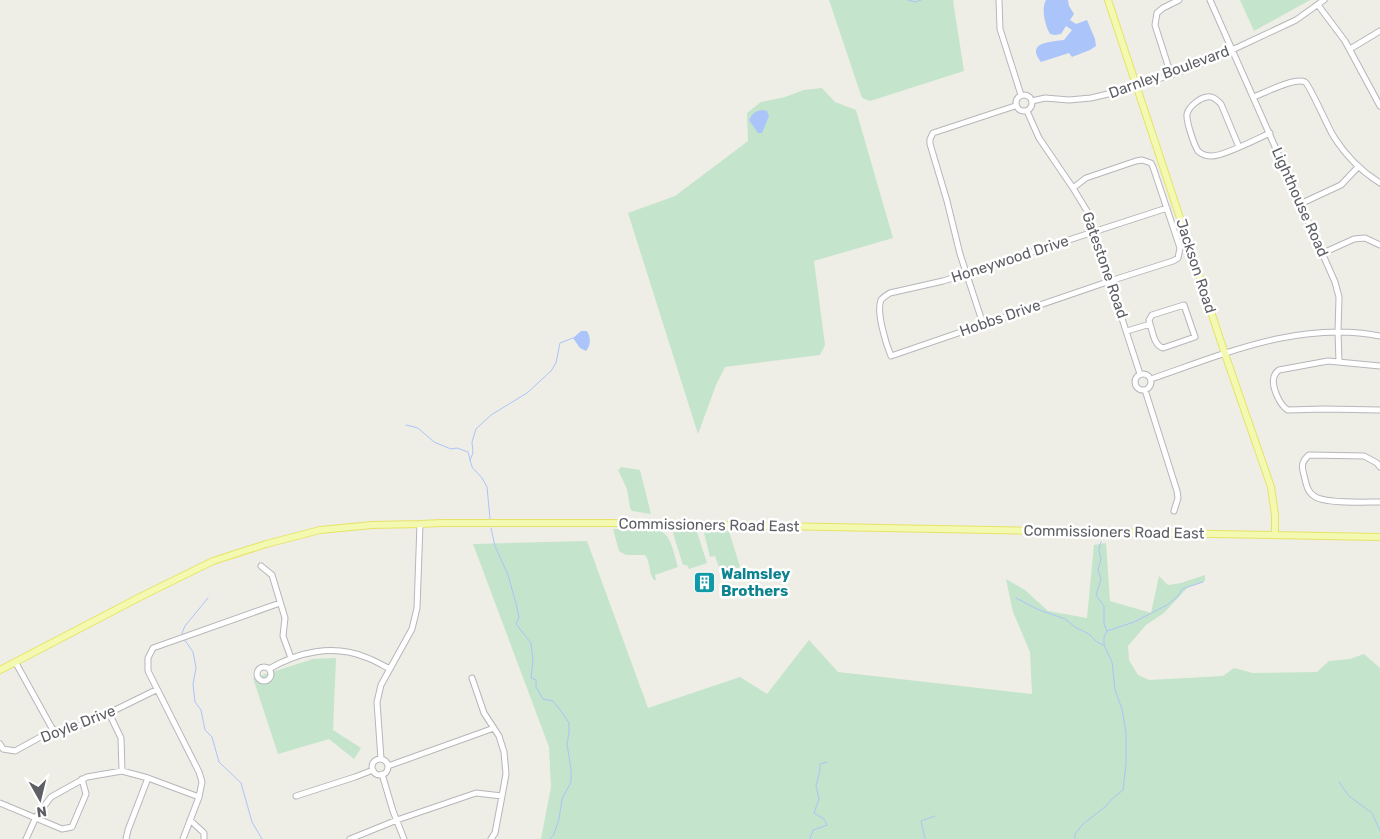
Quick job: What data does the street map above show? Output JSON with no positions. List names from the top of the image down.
{
  "streets": {
    "main road": ["Jackson Road", "Commissioners Road East"],
    "street": [
      "Darnley Boulevard",
      "Lighthouse Road",
      "Honeywood Drive",
      "Gatestone Road",
      "Hobbs Drive",
      "Doyle Drive"
    ]
  },
  "crossings": [
    ["Darnley Boulevard", "Lighthouse Road"],
    ["Darnley Boulevard", "Gatestone Road"],
    ["Darnley Boulevard", "Jackson Road"],
    ["Honeywood Drive", "Gatestone Road"],
    ["Honeywood Drive", "Hobbs Drive"],
    ["Gatestone Road", "Hobbs Drive"],
    ["Jackson Road", "Commissioners Road East"]
  ],
  "places": {
    "building": ["Walmsley Brothers"]
  },
  "north": "bottom"
}
